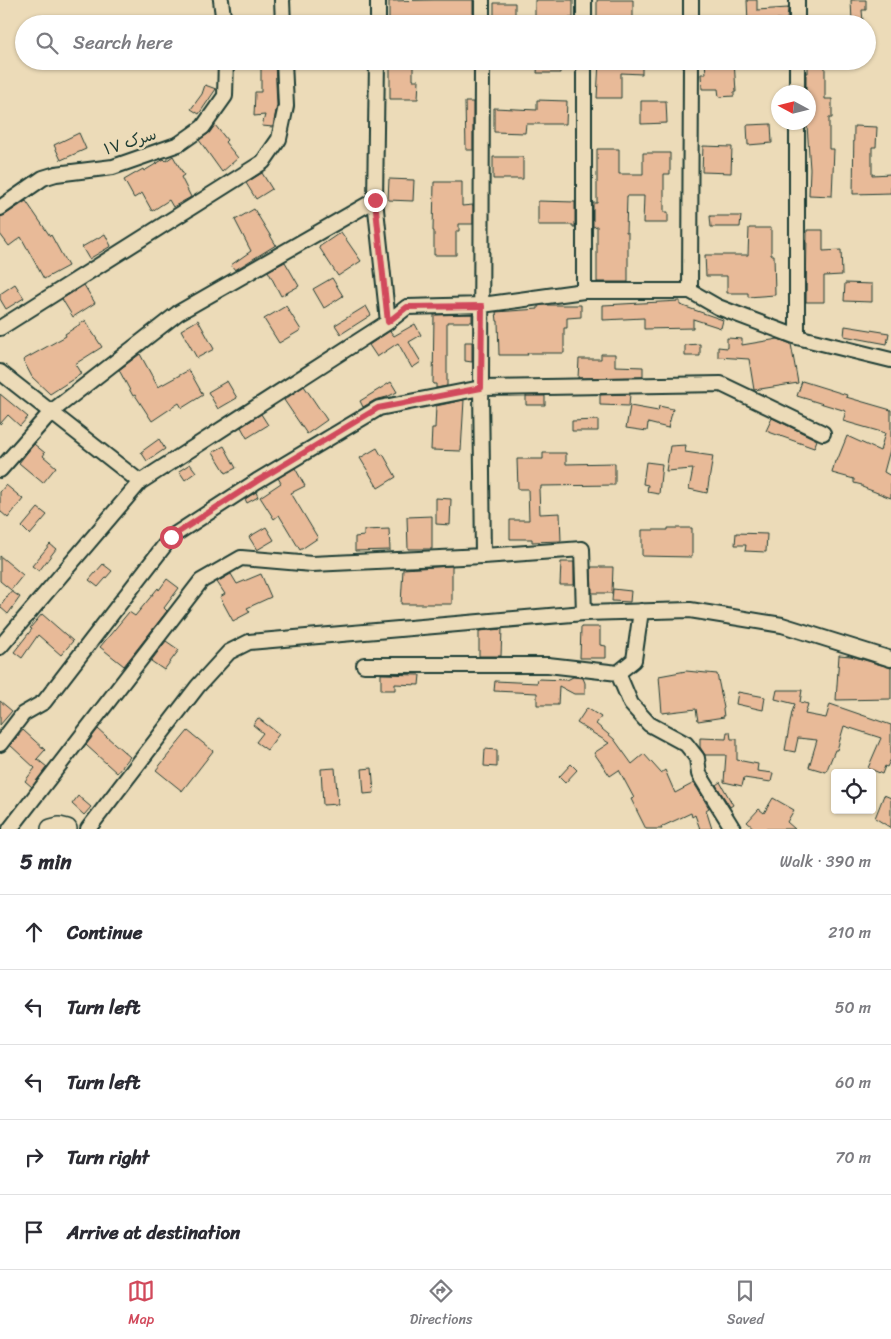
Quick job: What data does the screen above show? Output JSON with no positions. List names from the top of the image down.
{
  "streets": {
    "street": ["سرک ۱۷"]
  },
  "north": "left",
  "page": {
    "search": "Search here",
    "heading": ["5 min", "Walk · 390 m"],
    "list": [
      ["Continue", "210 m"],
      ["Turn left", "50 m"],
      ["Turn left", "60 m"],
      ["Turn right", "70 m"],
      "Arrive at destination"
    ],
    "nav": ["Map", "Directions", "Saved"]
  }
}
